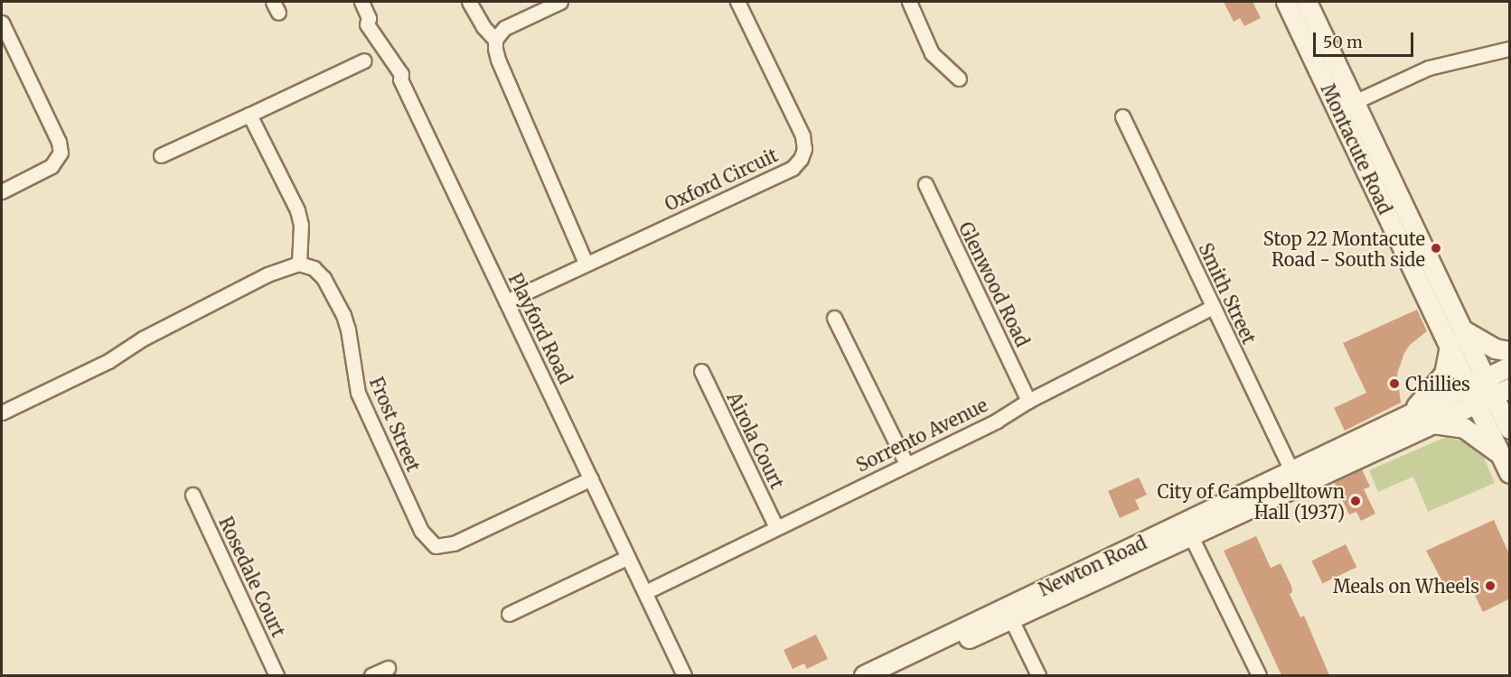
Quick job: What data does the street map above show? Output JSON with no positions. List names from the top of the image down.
{
  "streets": {
    "main road": ["Montacute Road", "Newton Road"],
    "street": [
      "Oxford Circuit",
      "Glenwood Road",
      "Smith Street",
      "Playford Road",
      "Frost Street",
      "Sorrento Avenue",
      "Airola Court",
      "Rosedale Court"
    ]
  },
  "crossings": [
    ["Montacute Road", "Newton Road"],
    ["Oxford Circuit", "Playford Road"],
    ["Glenwood Road", "Sorrento Avenue"],
    ["Smith Street", "Sorrento Avenue"],
    ["Smith Street", "Newton Road"],
    ["Playford Road", "Frost Street"],
    ["Playford Road", "Sorrento Avenue"],
    ["Sorrento Avenue", "Airola Court"]
  ],
  "places": [
    "Stop 22 Montacute Road - South side",
    "Chillies",
    "City of Campbelltown Hall (1937)",
    "Meals on Wheels"
  ],
  "scale_bar": "50 m"
}
